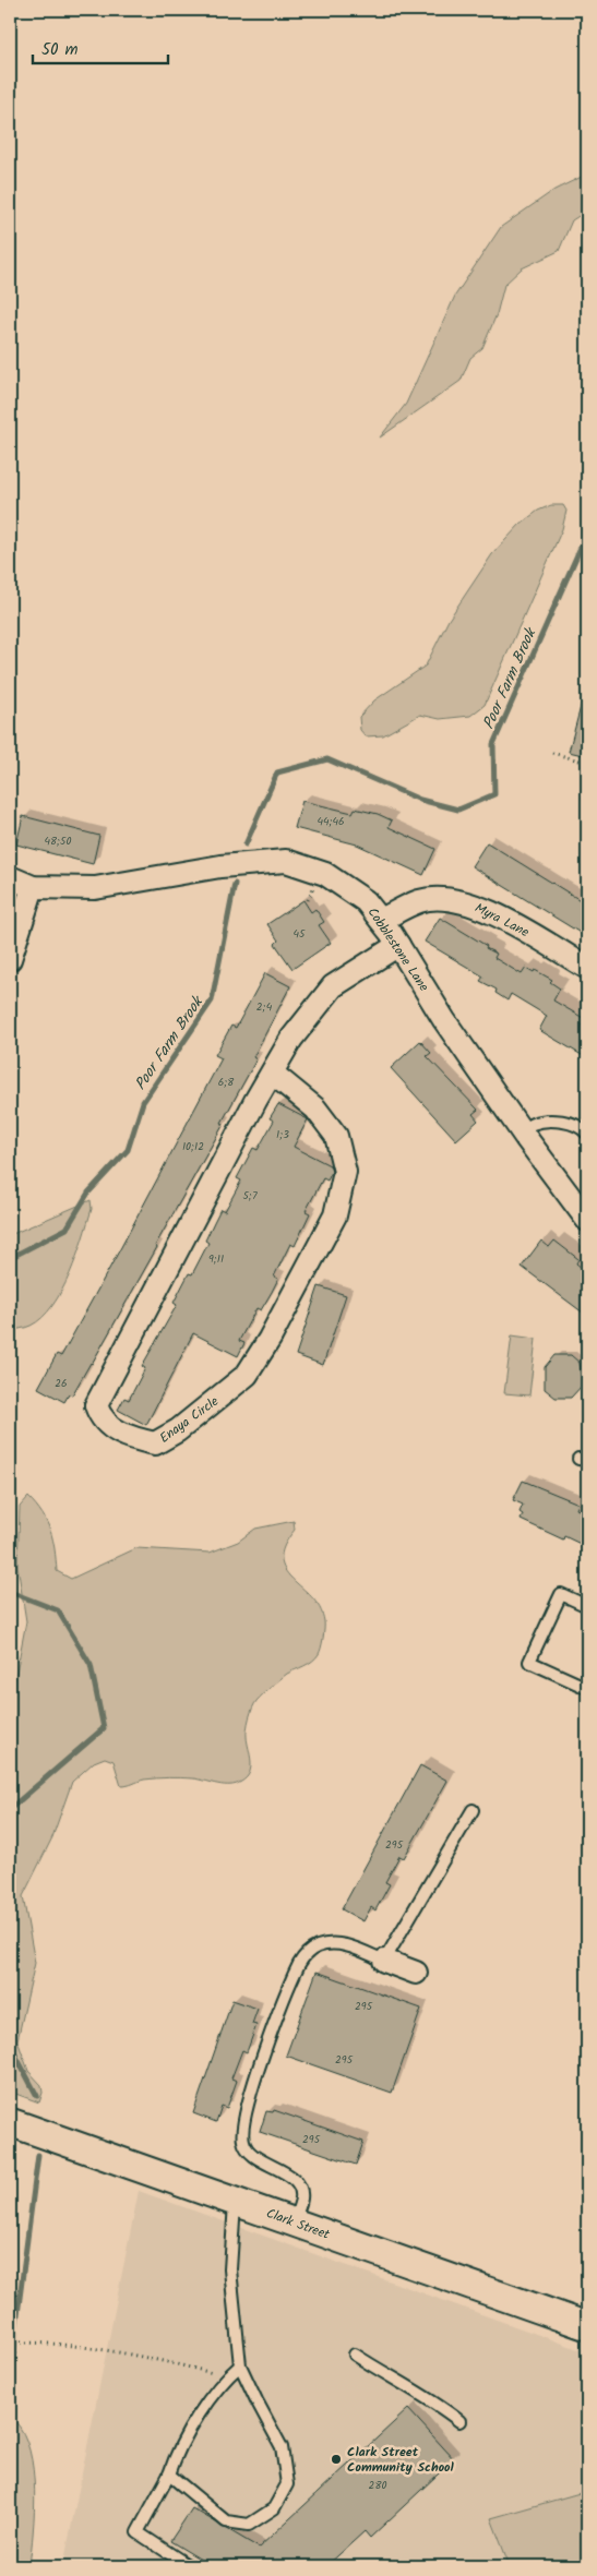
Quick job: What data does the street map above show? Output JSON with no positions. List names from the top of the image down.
{
  "streets": {
    "street": [
      "Myra Lane",
      "Cobblestone Lane",
      "Enaya Circle",
      "Clark Street"
    ]
  },
  "crossings": [
    ["Myra Lane", "Cobblestone Lane"],
    ["Cobblestone Lane", "Enaya Circle"]
  ],
  "water": ["Poor Farm Brook"],
  "places": ["Clark Street Community School"],
  "house_numbers": [
    "44;46",
    "48;50",
    "45",
    "2;4",
    "6;8",
    "1;3",
    "10;12",
    "5;7",
    "9;11",
    "26",
    "295",
    "295",
    "295",
    "295",
    "280"
  ],
  "scale_bar": "50 m"
}
